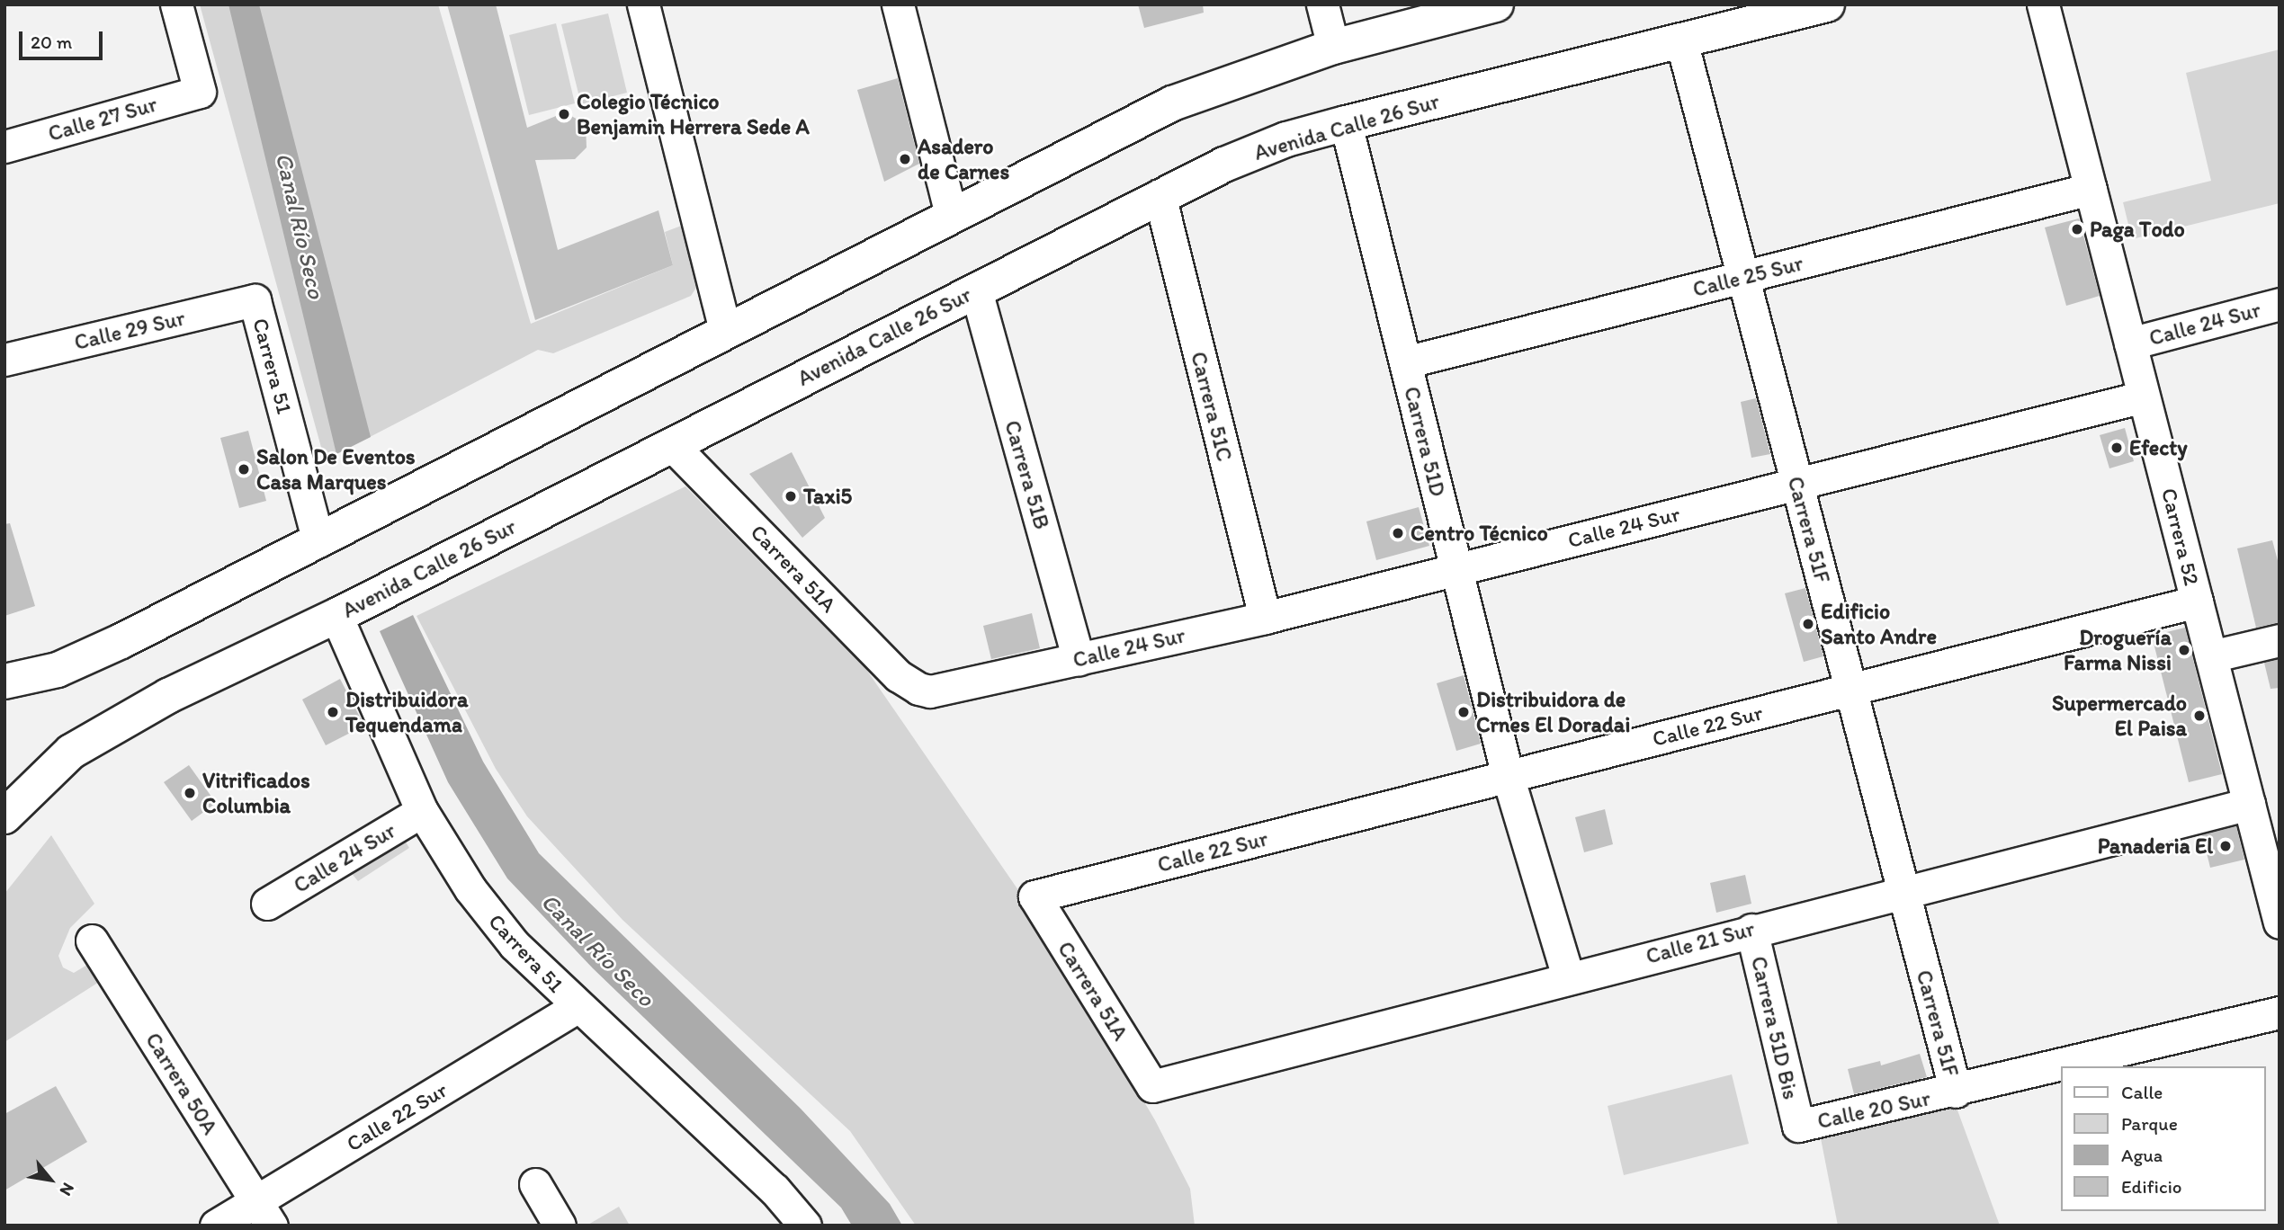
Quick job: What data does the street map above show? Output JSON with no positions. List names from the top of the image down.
{
  "streets": {
    "main road": ["Avenida Calle 26 Sur"],
    "street": [
      "Calle 27 Sur",
      "Calle 25 Sur",
      "Calle 24 Sur",
      "Calle 29 Sur",
      "Carrera 51",
      "Carrera 51C",
      "Carrera 51D",
      "Carrera 51B",
      "Carrera 51F",
      "Carrera 52",
      "Carrera 51A",
      "Calle 22 Sur",
      "Calle 21 Sur",
      "Carrera 51D Bis",
      "Carrera 50A",
      "Calle 20 Sur"
    ]
  },
  "crossings": [
    ["Avenida Calle 26 Sur", "Carrera 51"],
    ["Avenida Calle 26 Sur", "Carrera 51C"],
    ["Avenida Calle 26 Sur", "Carrera 51D"],
    ["Avenida Calle 26 Sur", "Carrera 51B"],
    ["Avenida Calle 26 Sur", "Carrera 51F"],
    ["Avenida Calle 26 Sur", "Carrera 51A"],
    ["Calle 25 Sur", "Carrera 51D"],
    ["Calle 25 Sur", "Carrera 51F"],
    ["Calle 25 Sur", "Carrera 52"],
    ["Calle 24 Sur", "Carrera 51"],
    ["Calle 24 Sur", "Carrera 51C"],
    ["Calle 24 Sur", "Carrera 51D"],
    ["Calle 24 Sur", "Carrera 51B"],
    ["Calle 24 Sur", "Carrera 51F"],
    ["Calle 24 Sur", "Carrera 52"],
    ["Calle 24 Sur", "Carrera 51A"],
    ["Calle 29 Sur", "Carrera 51"],
    ["Carrera 51", "Calle 22 Sur"],
    ["Carrera 51D", "Calle 22 Sur"],
    ["Carrera 51D", "Calle 21 Sur"],
    ["Carrera 51F", "Calle 22 Sur"],
    ["Carrera 51F", "Calle 21 Sur"],
    ["Carrera 51F", "Calle 20 Sur"],
    ["Carrera 52", "Calle 22 Sur"],
    ["Carrera 52", "Calle 21 Sur"],
    ["Carrera 51A", "Calle 22 Sur"],
    ["Carrera 51A", "Calle 21 Sur"],
    ["Calle 22 Sur", "Carrera 50A"],
    ["Calle 21 Sur", "Carrera 51D Bis"],
    ["Carrera 51D Bis", "Calle 20 Sur"]
  ],
  "water": ["Canal Río Seco"],
  "places": [
    "Colegio Técnico Benjamin Herrera Sede A",
    "Asadero de Carnes",
    "Paga Todo",
    "Efecty",
    "Salon De Eventos Casa Marques",
    "Taxi5",
    "Centro Técnico",
    "Edificio Santo Andre",
    "Droguería Farma Nissi",
    "Distribuidora Tequendama",
    "Distribuidora de Crnes El Doradai",
    "Supermercado El Paisa",
    "Vitrificados Columbia",
    "Panaderia El"
  ],
  "legend": [
    "Calle",
    "Parque",
    "Agua",
    "Edificio"
  ],
  "scale_bar": "20 m",
  "north": "bottom right"
}
